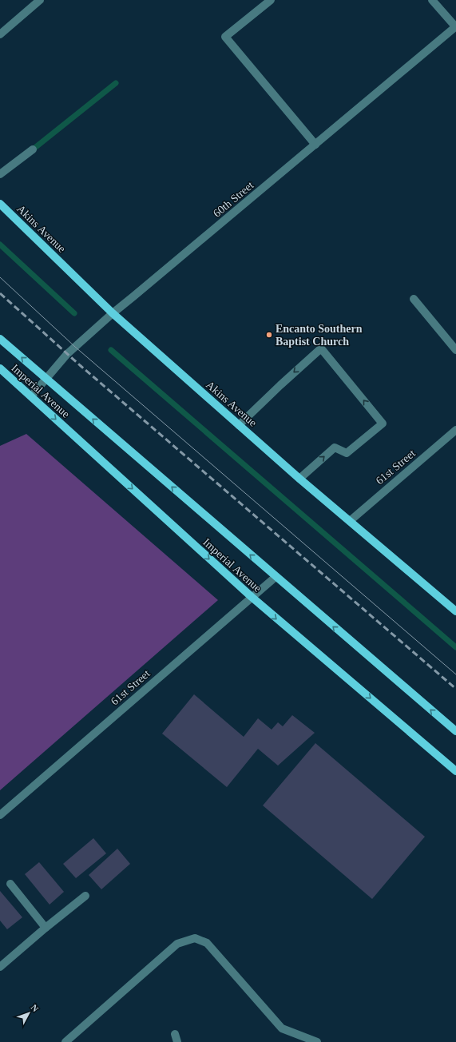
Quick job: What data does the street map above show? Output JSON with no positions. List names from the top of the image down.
{
  "streets": {
    "main road": ["Akins Avenue", "Imperial Avenue"],
    "street": ["60th Street", "61st Street"]
  },
  "crossings": [
    ["60th Street", "Akins Avenue"],
    ["60th Street", "Imperial Avenue"],
    ["Akins Avenue", "61st Street"],
    ["Imperial Avenue", "61st Street"]
  ],
  "places": ["Encanto Southern Baptist Church"],
  "north": "top right"
}
